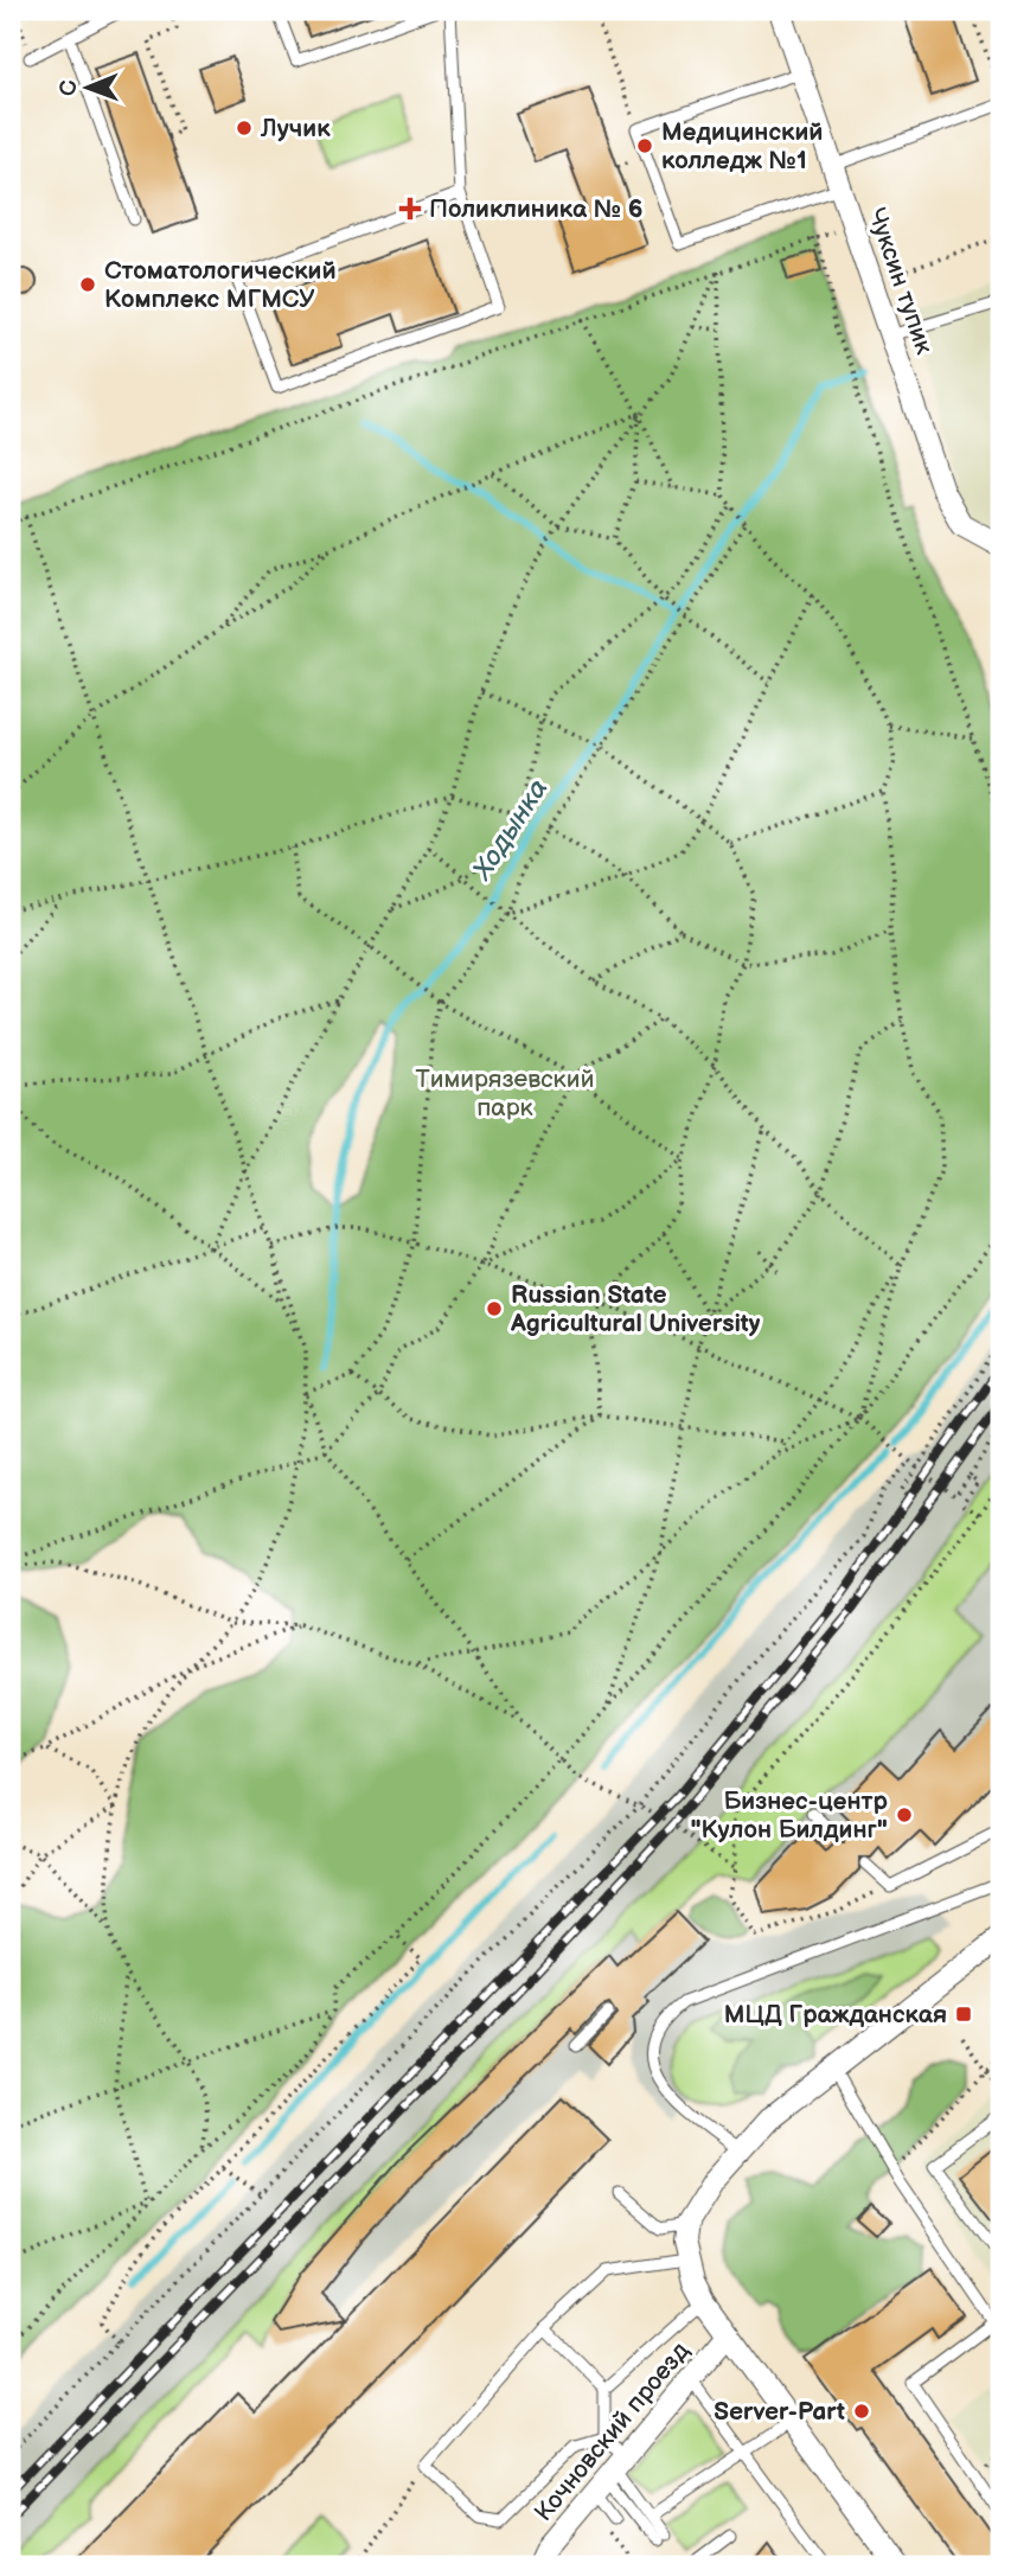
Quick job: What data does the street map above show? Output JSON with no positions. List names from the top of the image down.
{
  "streets": {
    "street": ["Чуксин тупик", "Кочновский проезд"]
  },
  "water": ["Ходынка"],
  "parks": ["Тимирязевский парк"],
  "places": {
    "other": [
      "Лучик",
      "Медицинский колледж №1",
      "Стоматологический Комплекс МГМСУ",
      "Russian State Agricultural University",
      "Бизнес-центр \"Кулон Билдинг\"",
      "Server-Part"
    ],
    "health": ["Поликлиника № 6"],
    "transit": ["МЦД Гражданская"]
  },
  "north": "left"
}
